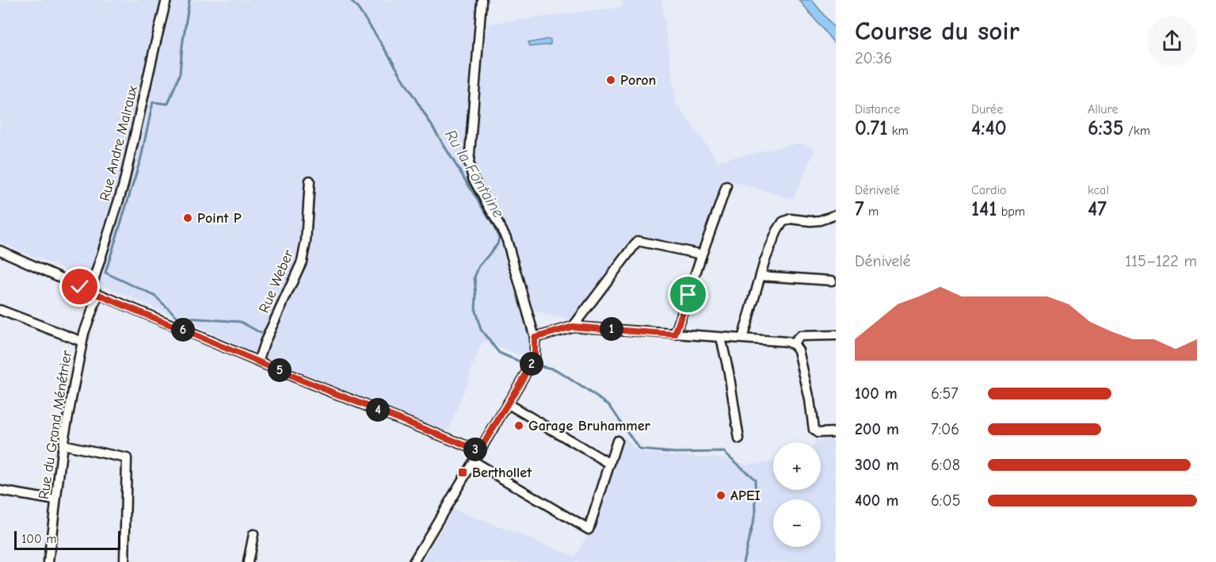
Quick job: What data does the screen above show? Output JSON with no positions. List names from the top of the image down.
{
  "streets": {
    "street": ["Rue Andre Malraux", "Rue Weber", "Rue du Grand Ménétrier"]
  },
  "crossings": [
    ["Rue Andre Malraux", "Rue du Grand Ménétrier"]
  ],
  "water": ["Ru la Fontaine"],
  "places": {
    "other": [
      "Poron",
      "Point P",
      "Garage Bruhammer",
      "APEI"
    ],
    "transit": ["Berthollet"]
  },
  "scale_bar": "100 m",
  "page": {
    "heading": ["Course du soir", "20:36"],
    "stats": [
      ["Distance", "0.71 km"],
      ["Durée", "4:40"],
      ["Allure", "6:35 /km"],
      ["Dénivelé", "7 m"],
      ["Cardio", "141 bpm"],
      ["kcal", "47"]
    ],
    "chart": ["Dénivelé", "115–122 m"],
    "pins": [
      "1",
      "6",
      "2",
      "5",
      "4",
      "3"
    ],
    "list": [
      {
        "name": "100 m",
        "note": "6:57"
      },
      {
        "name": "200 m",
        "note": "7:06"
      },
      {
        "name": "300 m",
        "note": "6:08"
      },
      {
        "name": "400 m",
        "note": "6:05"
      }
    ],
    "map_buttons": ["+", "−"],
    "scale": "100 m"
  }
}
